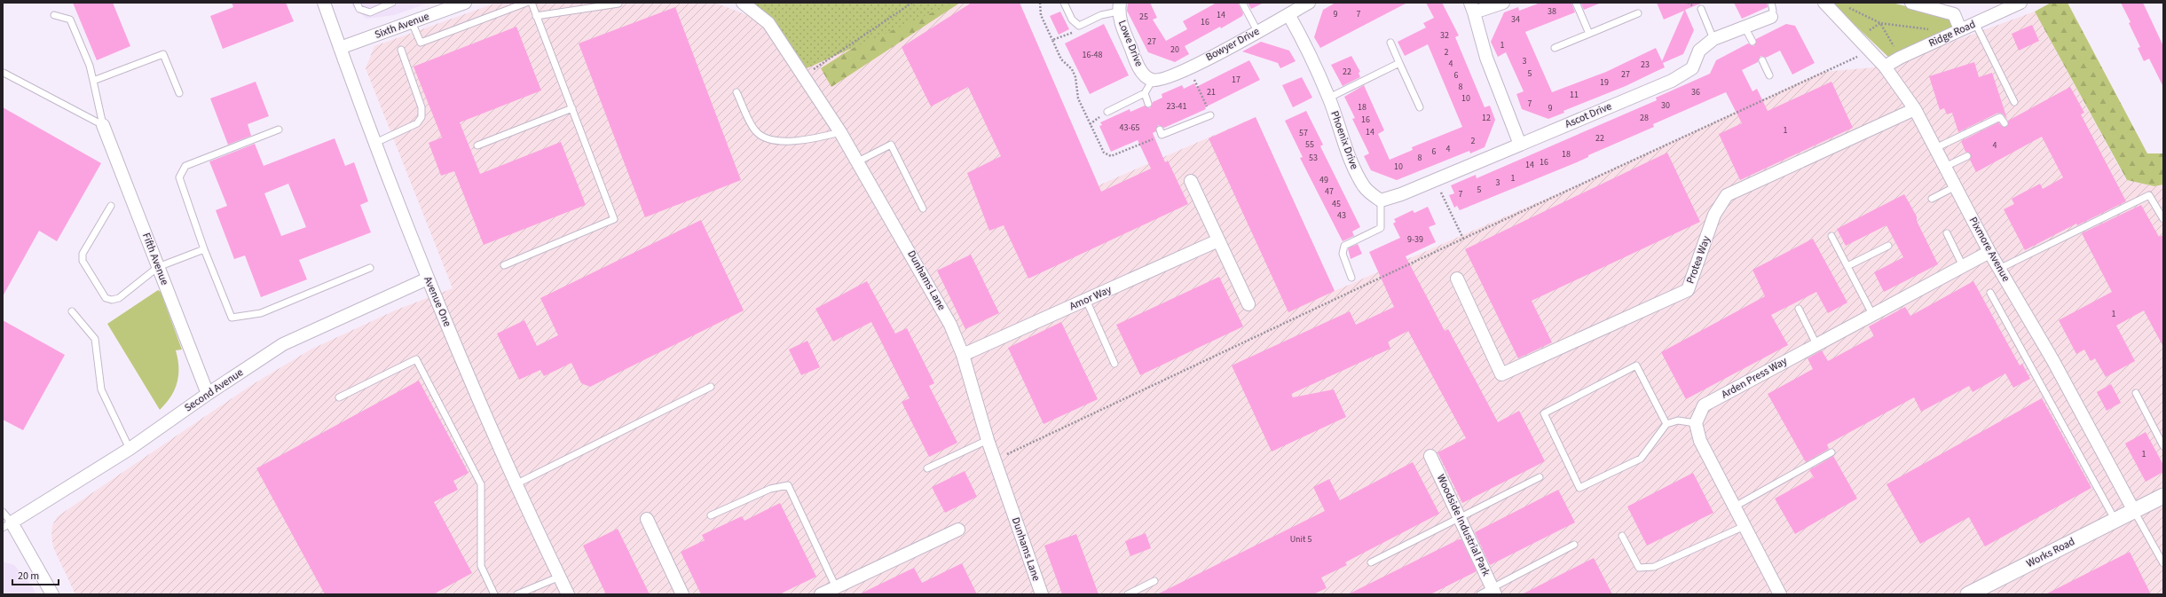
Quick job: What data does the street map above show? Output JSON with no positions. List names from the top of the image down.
{
  "streets": {
    "street": [
      "Sixth Avenue",
      "Ridge Road",
      "Lowe Drive",
      "Bowyer Drive",
      "Ascot Drive",
      "Phoenix Drive",
      "Pixmore Avenue",
      "Fifth Avenue",
      "Protea Way",
      "Dunhams Lane",
      "Amor Way",
      "Avenue One",
      "Arden Press Way",
      "Second Avenue",
      "Woodside Industrial Park",
      "Works Road"
    ]
  },
  "crossings": [
    ["Sixth Avenue", "Avenue One"],
    ["Ridge Road", "Pixmore Avenue"],
    ["Lowe Drive", "Bowyer Drive"],
    ["Bowyer Drive", "Phoenix Drive"],
    ["Pixmore Avenue", "Protea Way"],
    ["Pixmore Avenue", "Arden Press Way"],
    ["Pixmore Avenue", "Works Road"],
    ["Fifth Avenue", "Second Avenue"],
    ["Dunhams Lane", "Amor Way"],
    ["Avenue One", "Second Avenue"]
  ],
  "house_numbers": [
    "38",
    "9",
    "7",
    "14",
    "25",
    "34",
    "16",
    "32",
    "27",
    "1",
    "20",
    "2",
    "16-48",
    "3",
    "4",
    "23",
    "22",
    "5",
    "27",
    "6",
    "17",
    "19",
    "8",
    "21",
    "36",
    "11",
    "10",
    "7",
    "30",
    "23-41",
    "18",
    "9",
    "12",
    "28",
    "16",
    "43-65",
    "1",
    "14",
    "57",
    "22",
    "2",
    "55",
    "4",
    "4",
    "6",
    "18",
    "53",
    "8",
    "16",
    "14",
    "10",
    "1",
    "49",
    "3",
    "5",
    "47",
    "7",
    "45",
    "43",
    "9-39",
    "1",
    "1",
    "Unit 5"
  ],
  "scale_bar": "20 m"
}
